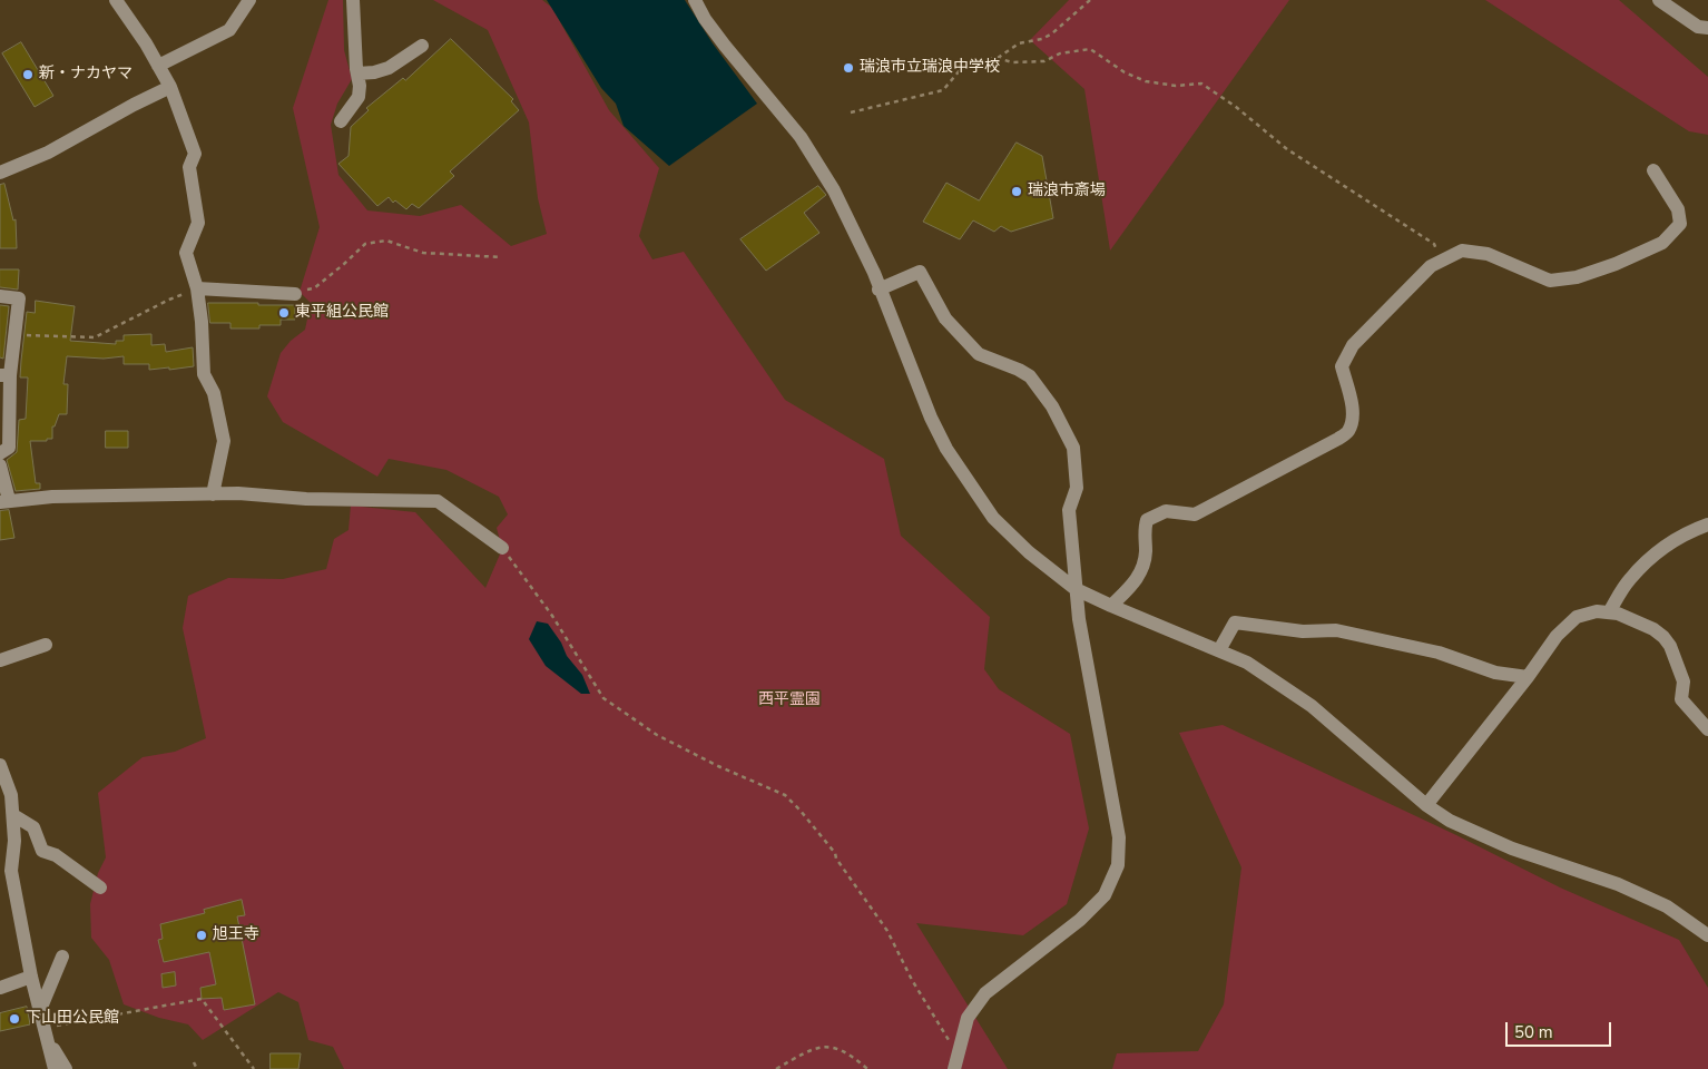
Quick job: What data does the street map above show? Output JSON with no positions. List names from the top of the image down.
{
  "parks": ["西平霊園"],
  "places": [
    "瑞浪市立瑞浪中学校",
    "新・ナカヤマ",
    "瑞浪市斎場",
    "東平組公民館",
    "旭王寺",
    "下山田公民館"
  ],
  "scale_bar": "50 m"
}
